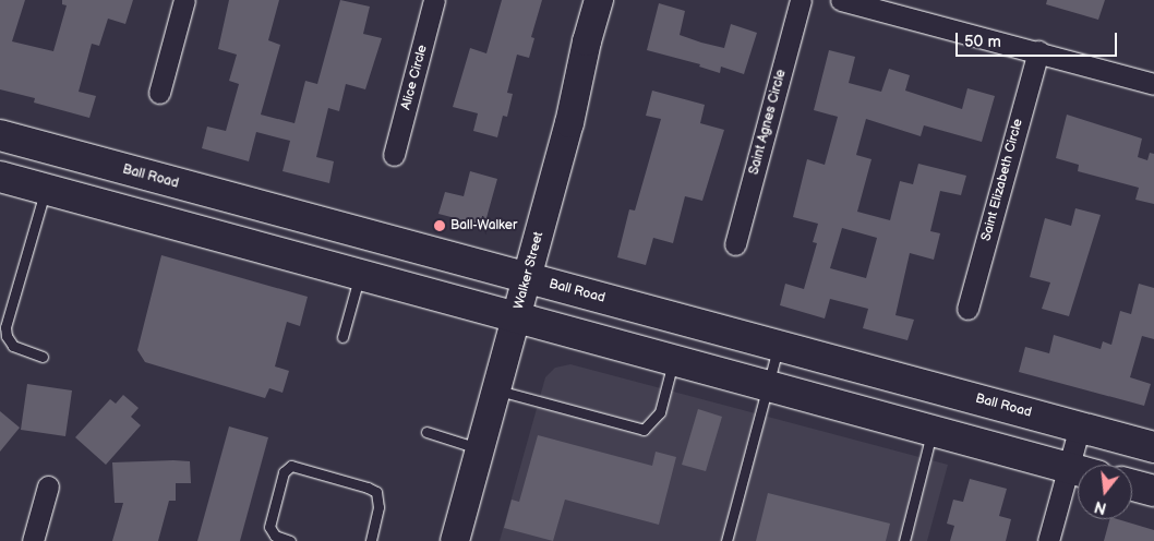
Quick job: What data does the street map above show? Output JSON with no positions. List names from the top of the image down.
{
  "streets": {
    "main road": ["Ball Road", "Walker Street"],
    "street": ["Alice Circle", "Saint Agnes Circle", "Saint Elizabeth Circle"]
  },
  "crossings": [
    ["Ball Road", "Walker Street"]
  ],
  "places": ["Ball-Walker"],
  "scale_bar": "50 m",
  "north": "bottom"
}
